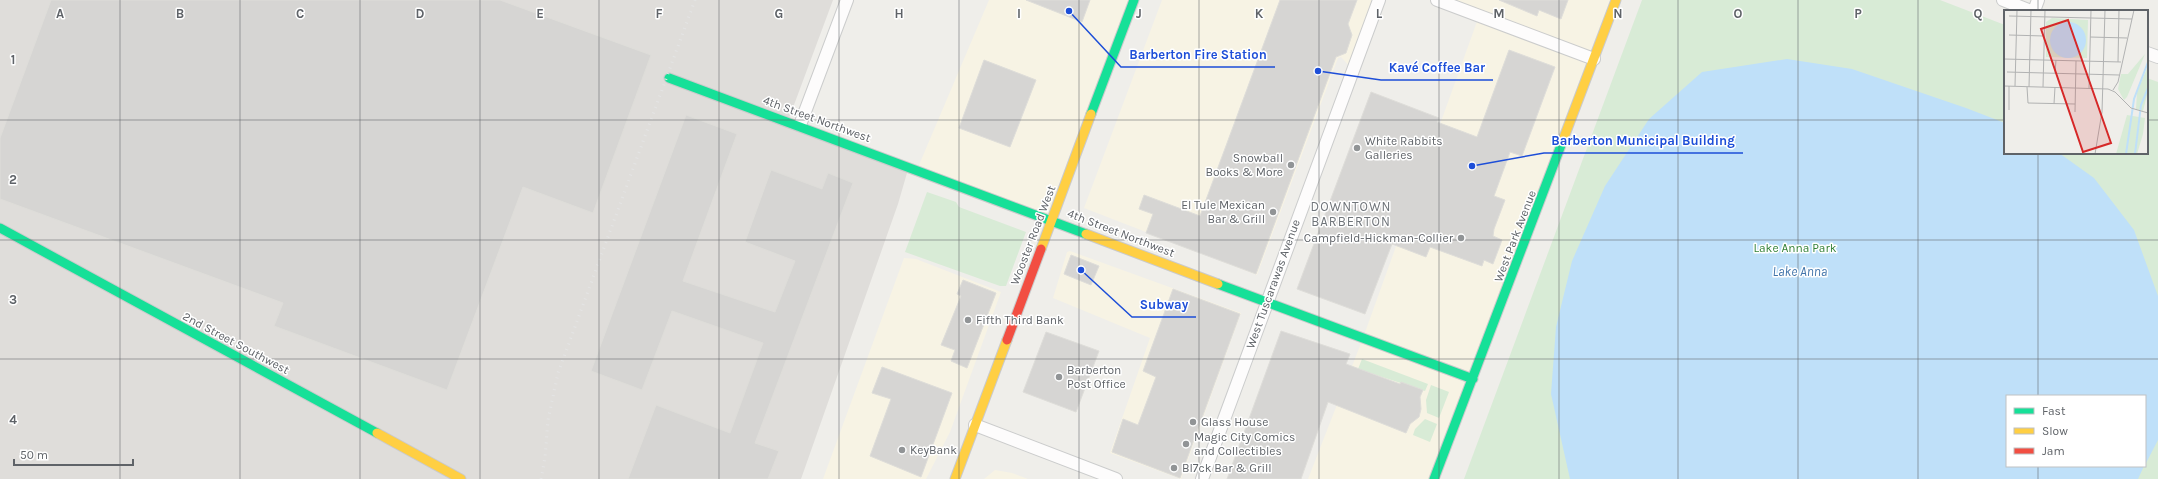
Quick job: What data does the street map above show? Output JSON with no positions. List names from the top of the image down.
{
  "streets": {
    "street": [
      "4th Street Northwest",
      "Wooster Road West",
      "West Park Avenue",
      "West Tuscarawas Avenue",
      "2nd Street Southwest"
    ]
  },
  "crossings": [
    ["4th Street Northwest", "Wooster Road West"],
    ["4th Street Northwest", "West Park Avenue"],
    ["4th Street Northwest", "West Tuscarawas Avenue"]
  ],
  "districts": ["DOWNTOWN BARBERTON"],
  "water": ["Lake Anna"],
  "parks": ["Lake Anna Park"],
  "places": [
    "Barberton Fire Station",
    "Kavé Coffee Bar",
    "White Rabbits Galleries",
    "Snowball Books & More",
    "Barberton Municipal Building",
    "El Tule Mexican Bar & Grill",
    "Campfield-Hickman-Collier",
    "Subway",
    "Fifth Third Bank",
    "Barberton Post Office",
    "Glass House",
    "Magic City Comics and Collectibles",
    "KeyBank",
    "Bl7ck Bar & Grill"
  ],
  "legend": ["Fast", "Slow", "Jam"],
  "scale_bar": "50 m",
  "grid": {
    "columns": [
      "A",
      "B",
      "C",
      "D",
      "E",
      "F",
      "G",
      "H",
      "I",
      "J",
      "K",
      "L",
      "M",
      "N",
      "O",
      "P",
      "Q"
    ],
    "rows": [
      "1",
      "2",
      "3",
      "4"
    ]
  }
}
